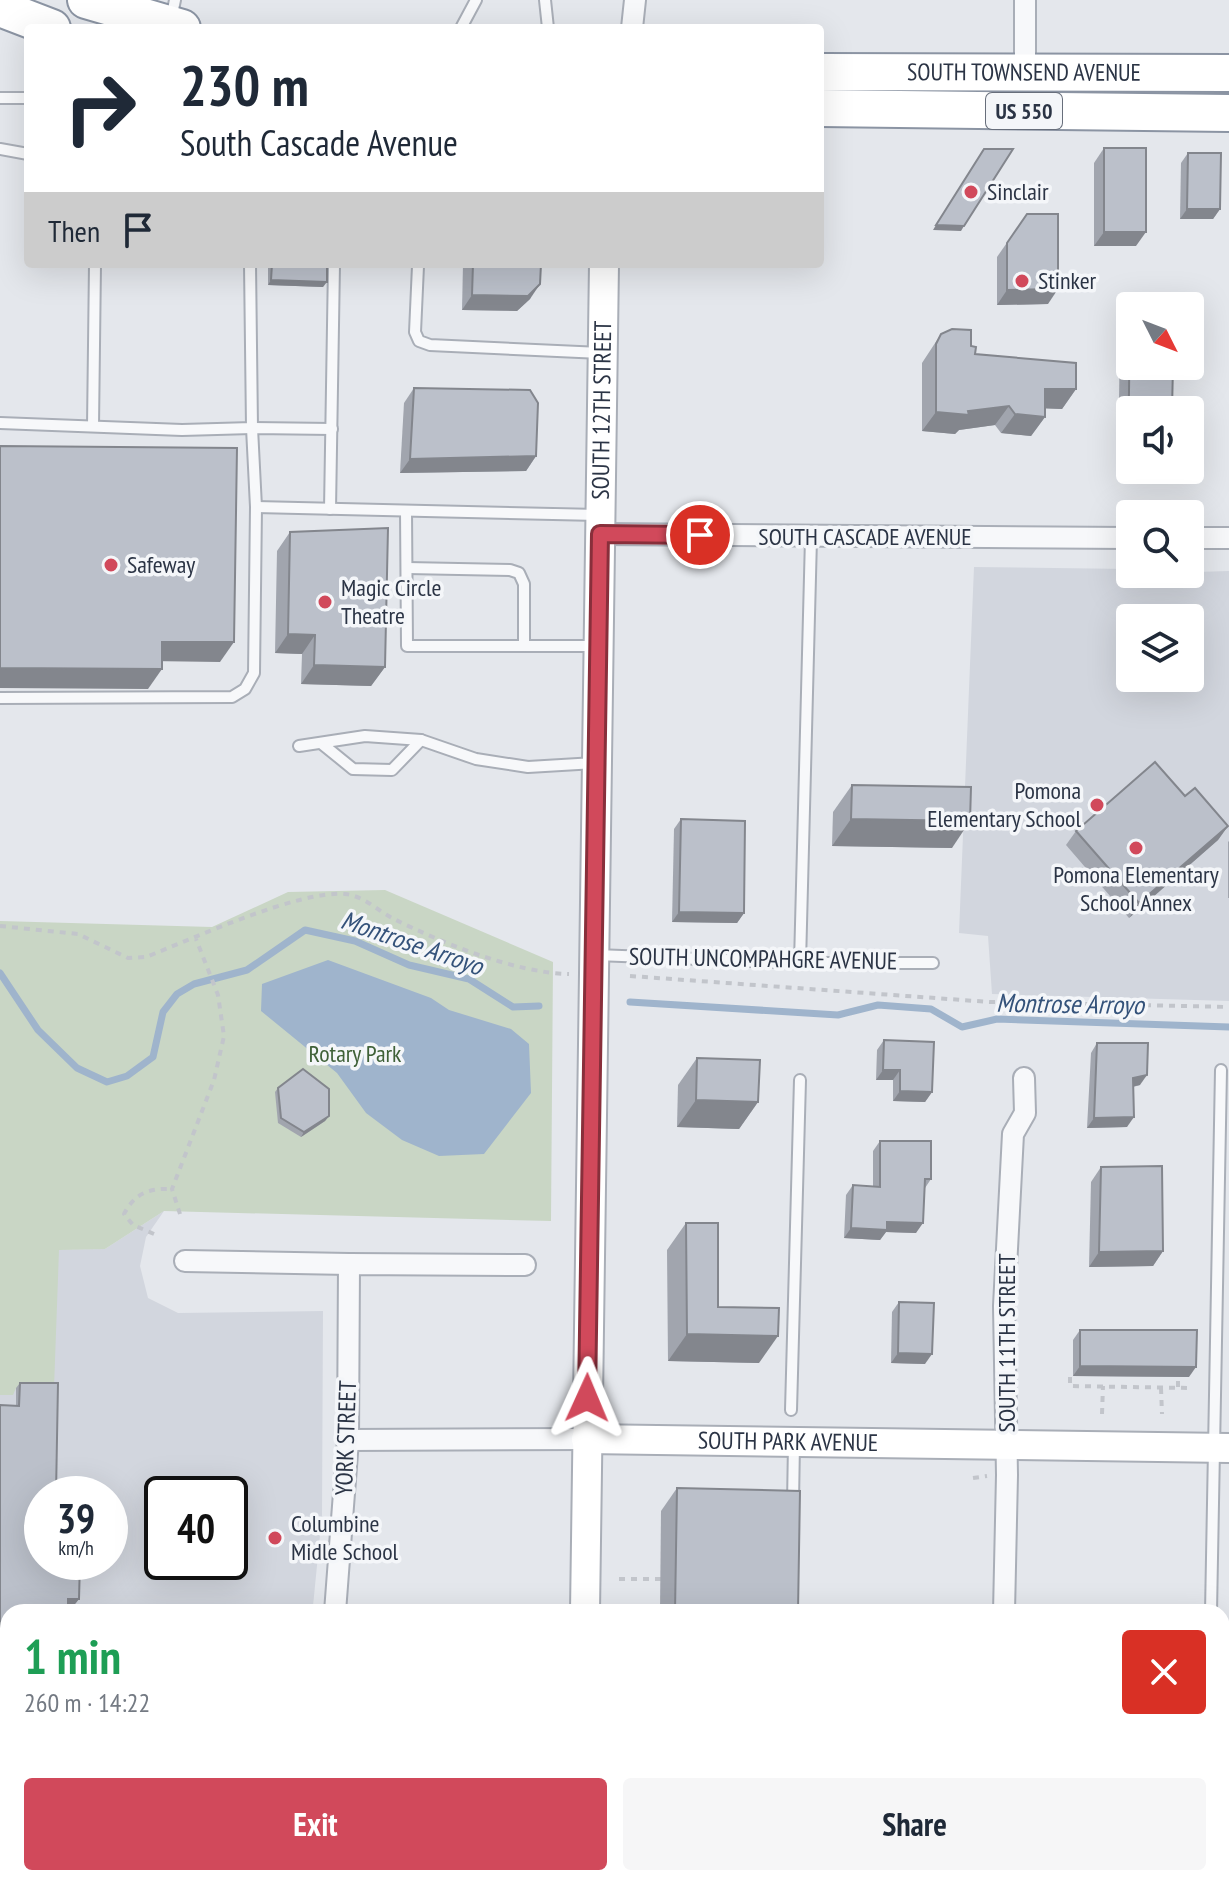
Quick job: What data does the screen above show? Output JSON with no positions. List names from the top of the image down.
{
  "streets": {
    "highway": ["SOUTH TOWNSEND AVENUE", "US 550"],
    "street": [
      "SOUTH 12TH STREET",
      "SOUTH CASCADE AVENUE",
      "SOUTH 11TH STREET",
      "YORK STREET",
      "SOUTH PARK AVENUE"
    ],
    "lane": ["SOUTH UNCOMPAHGRE AVENUE"]
  },
  "crossings": [
    ["SOUTH 12TH STREET", "SOUTH CASCADE AVENUE"],
    ["SOUTH 12TH STREET", "SOUTH UNCOMPAHGRE AVENUE"],
    ["SOUTH 12TH STREET", "SOUTH PARK AVENUE"],
    ["SOUTH 11TH STREET", "SOUTH PARK AVENUE"],
    ["YORK STREET", "SOUTH PARK AVENUE"]
  ],
  "water": ["Montrose Arroyo"],
  "parks": ["Rotary Park"],
  "places": [
    "Sinclair",
    "Stinker",
    "Safeway",
    "Magic Circle Theatre",
    "Pomona Elementary School",
    "Pomona Elementary School Annex",
    "Columbine Midle School"
  ],
  "north": "bottom right",
  "page": {
    "turn": ["230 m", "South Cascade Avenue"],
    "then": "Then",
    "speed": "39 km/h",
    "limit": "40",
    "heading": ["1 min", "260 m · 14:22"],
    "buttons": ["Exit", "Share"]
  }
}
